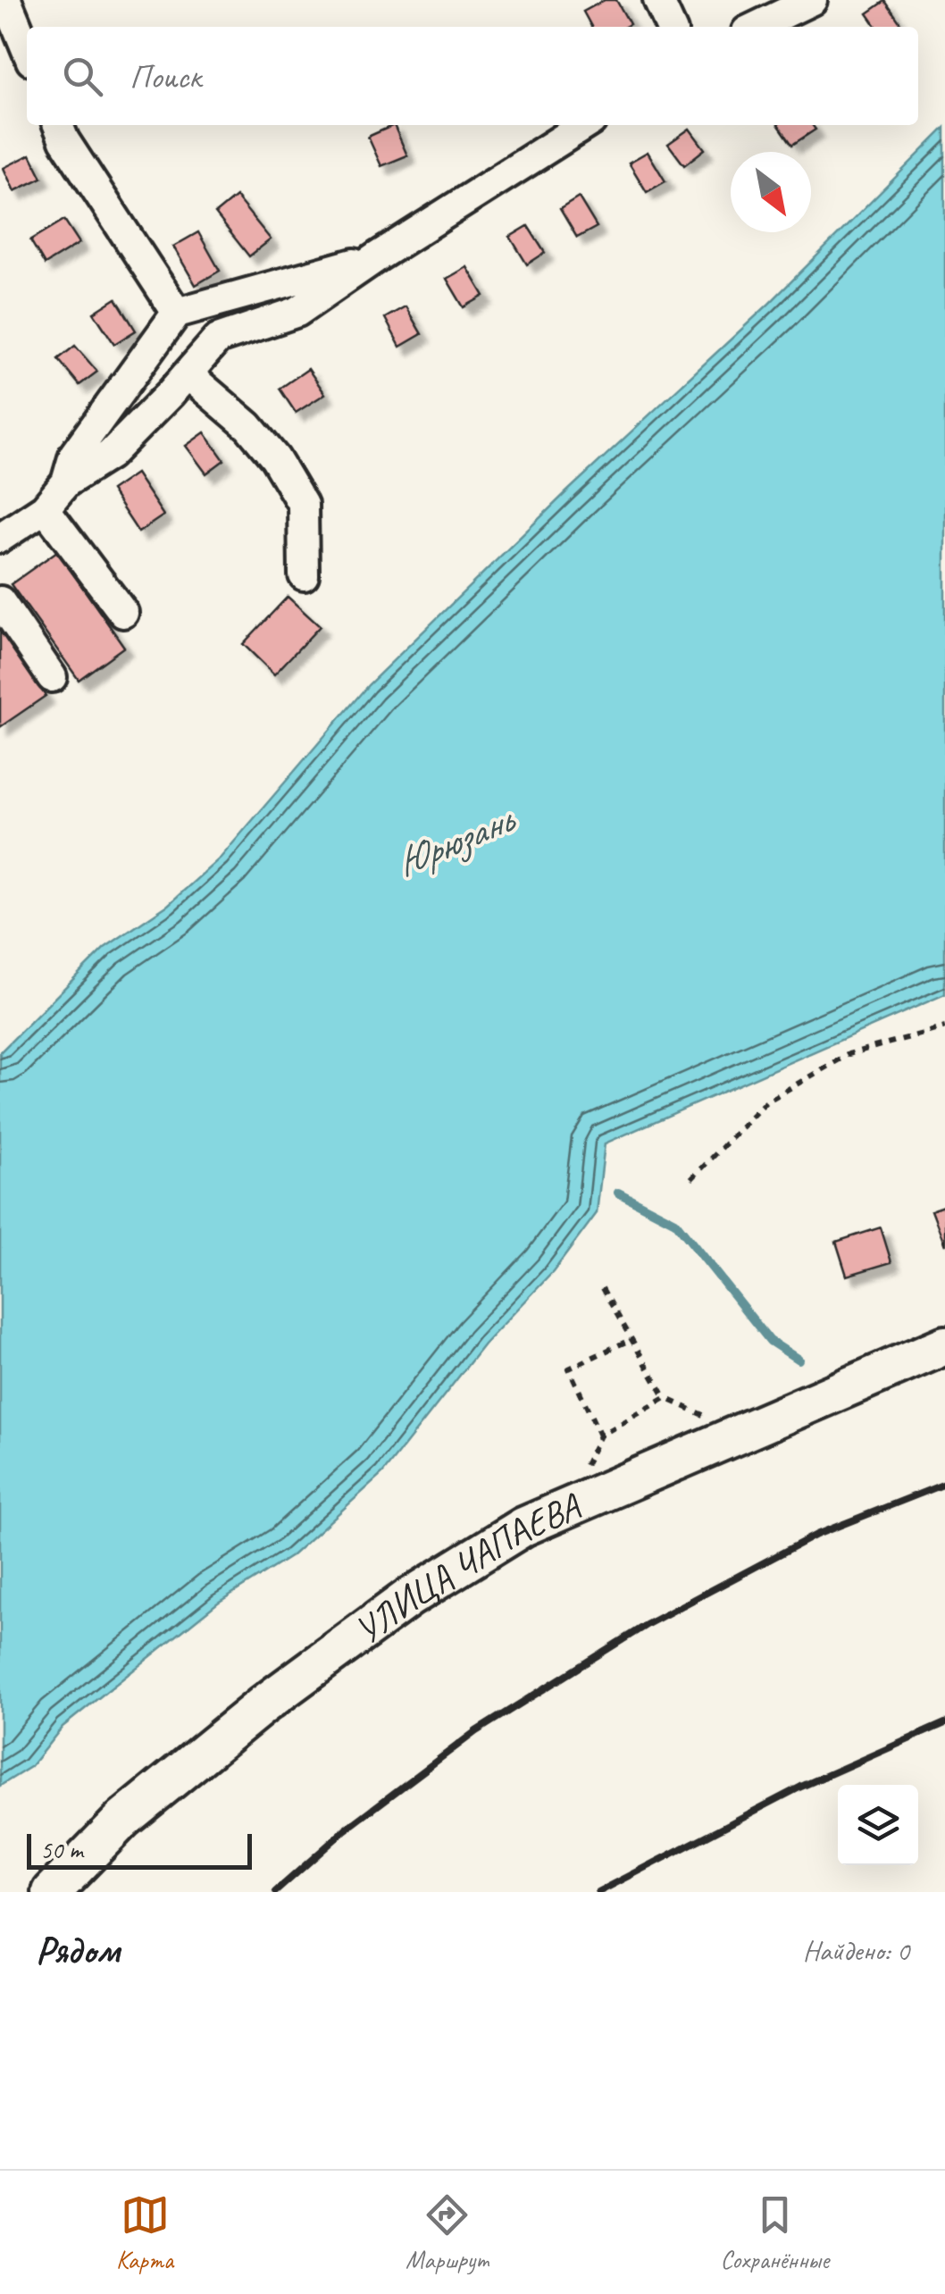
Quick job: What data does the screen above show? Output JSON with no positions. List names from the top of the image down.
{
  "streets": {
    "main road": ["УЛИЦА ЧАПАЕВА"]
  },
  "water": ["Юрюзань"],
  "scale_bar": "50 m",
  "north": "bottom right",
  "page": {
    "search": "Поиск",
    "scale": "50 m",
    "heading": ["Рядом", "Найдено: 0"],
    "nav": ["Карта", "Маршрут", "Сохранённые"]
  }
}
